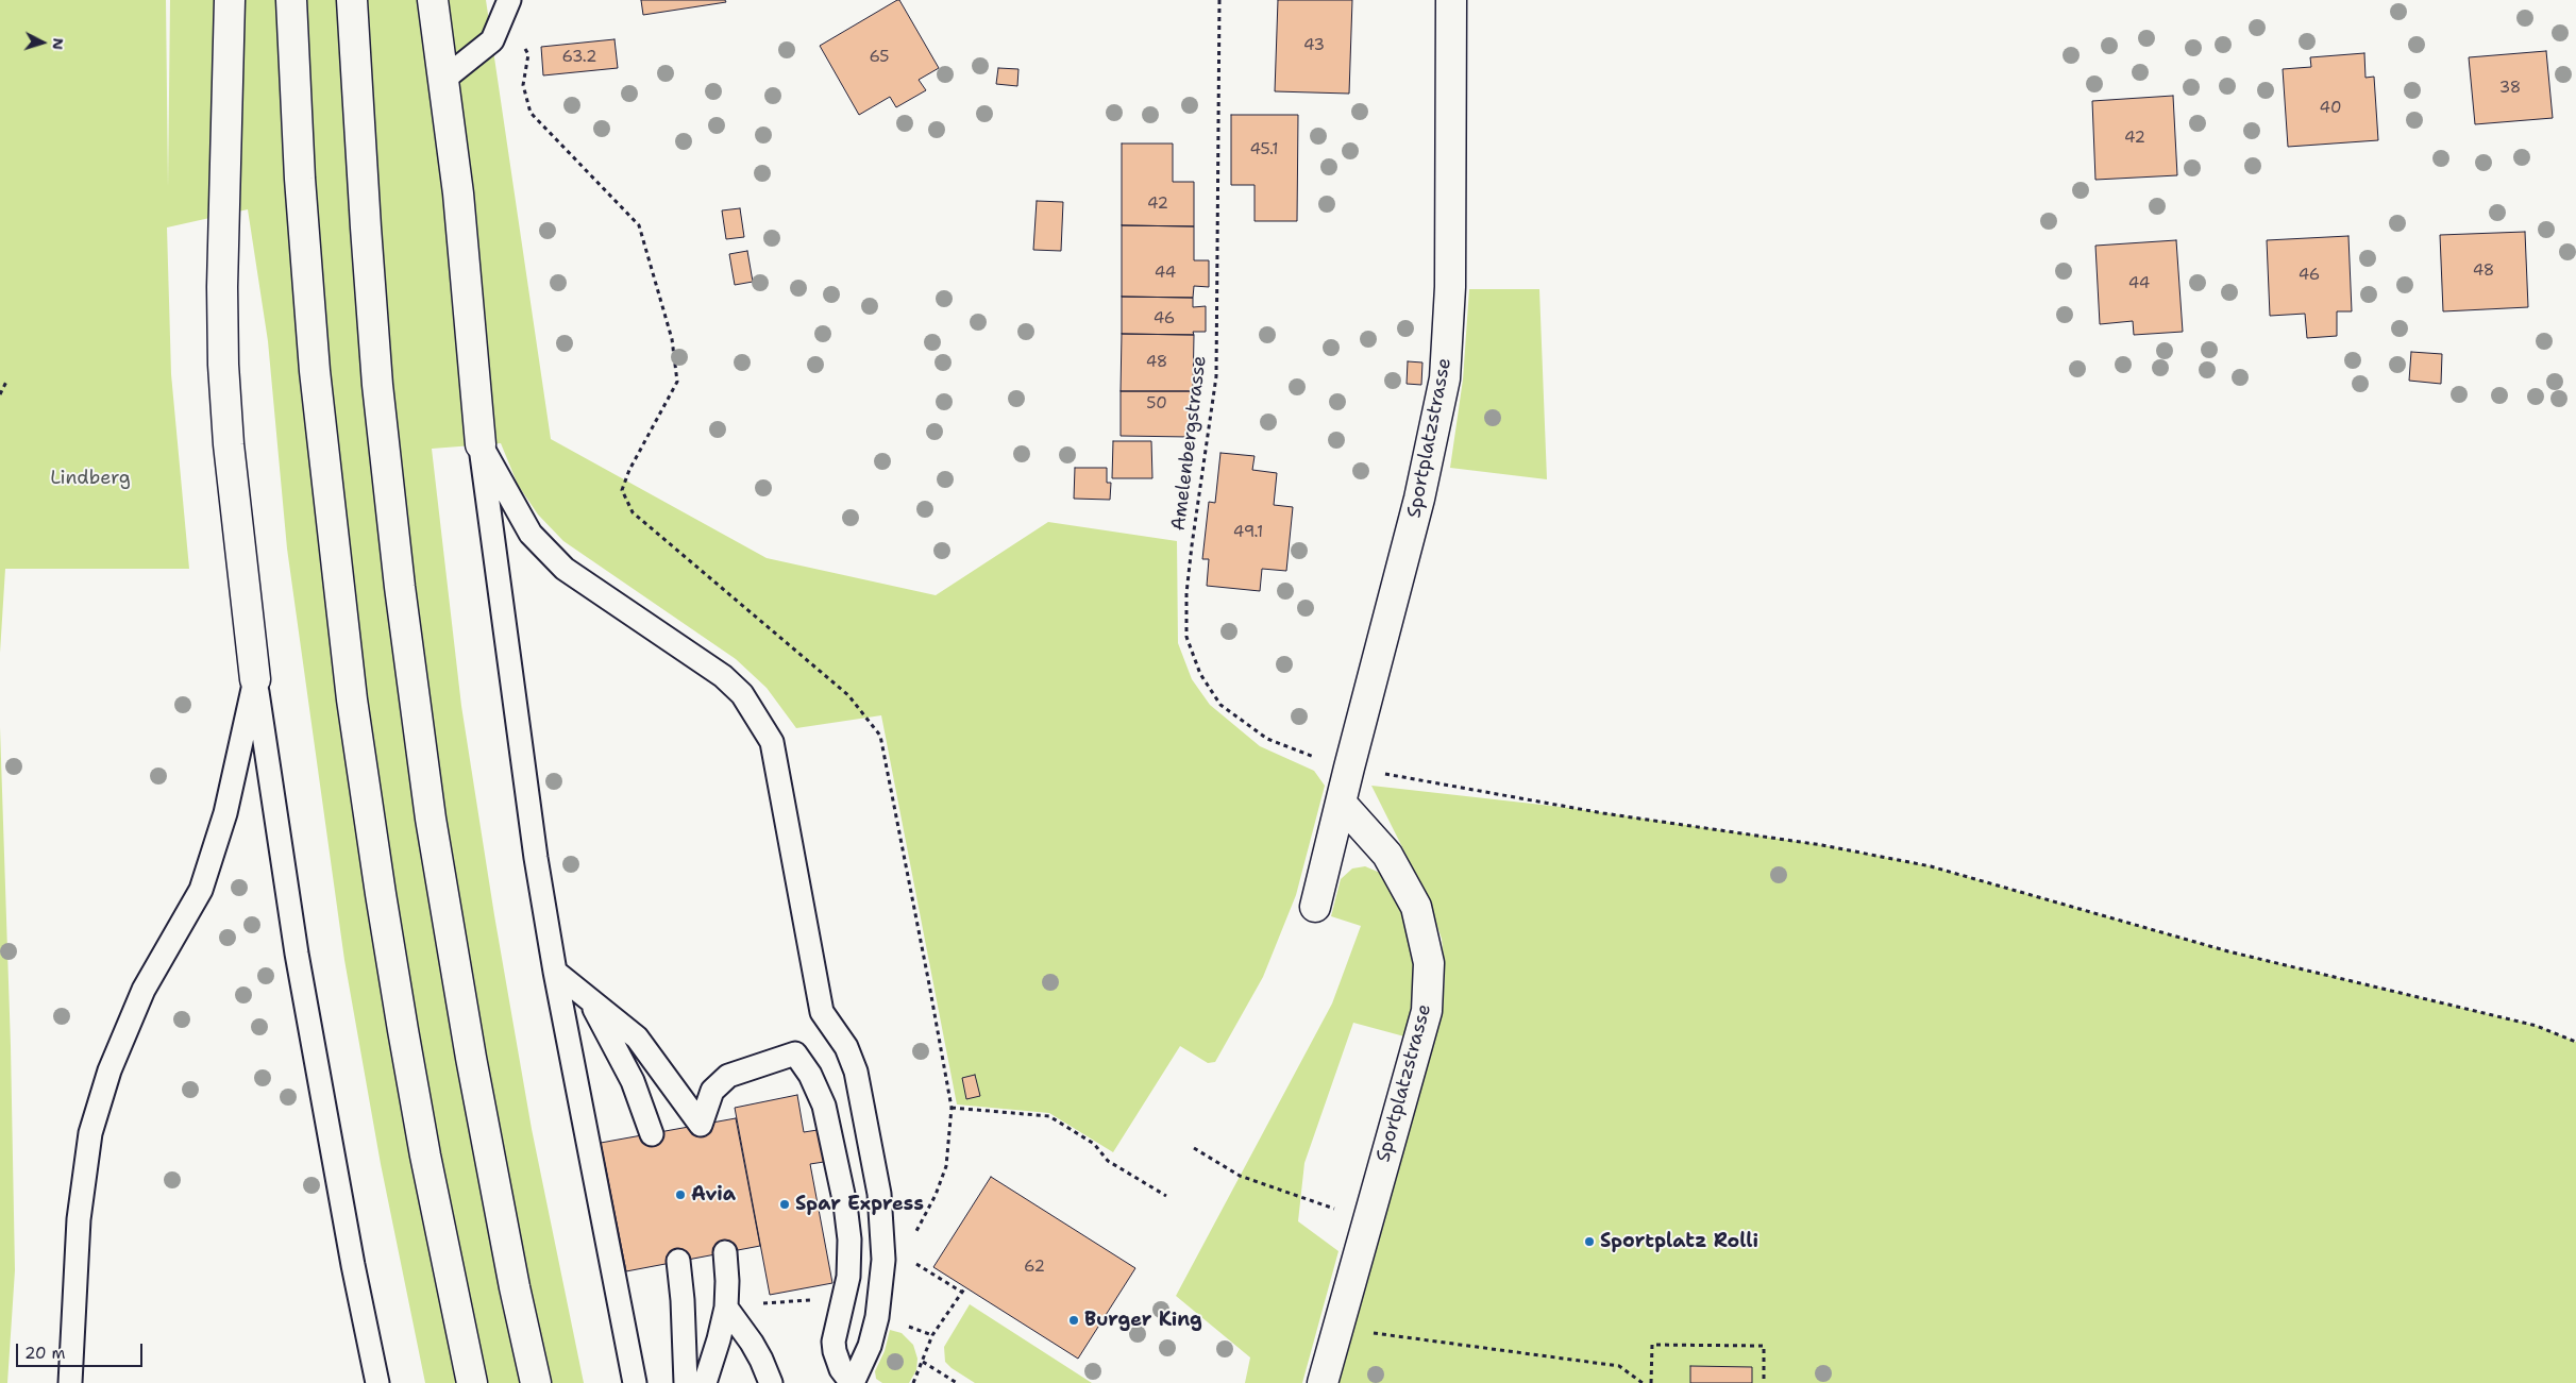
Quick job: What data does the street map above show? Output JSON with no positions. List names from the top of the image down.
{
  "streets": {
    "main road": ["Sportplatzstrasse"],
    "path": ["Amelenbergstrasse"]
  },
  "crossings": [
    ["Sportplatzstrasse", "Amelenbergstrasse"]
  ],
  "parks": ["Lindberg"],
  "places": [
    "Avia",
    "Spar Express",
    "Sportplatz Rolli",
    "Burger King"
  ],
  "house_numbers": [
    "43",
    "63.2",
    "65",
    "38",
    "40",
    "42",
    "45.1",
    "42",
    "48",
    "44",
    "46",
    "44",
    "46",
    "48",
    "50",
    "49.1",
    "62"
  ],
  "scale_bar": "20 m",
  "north": "right"
}
